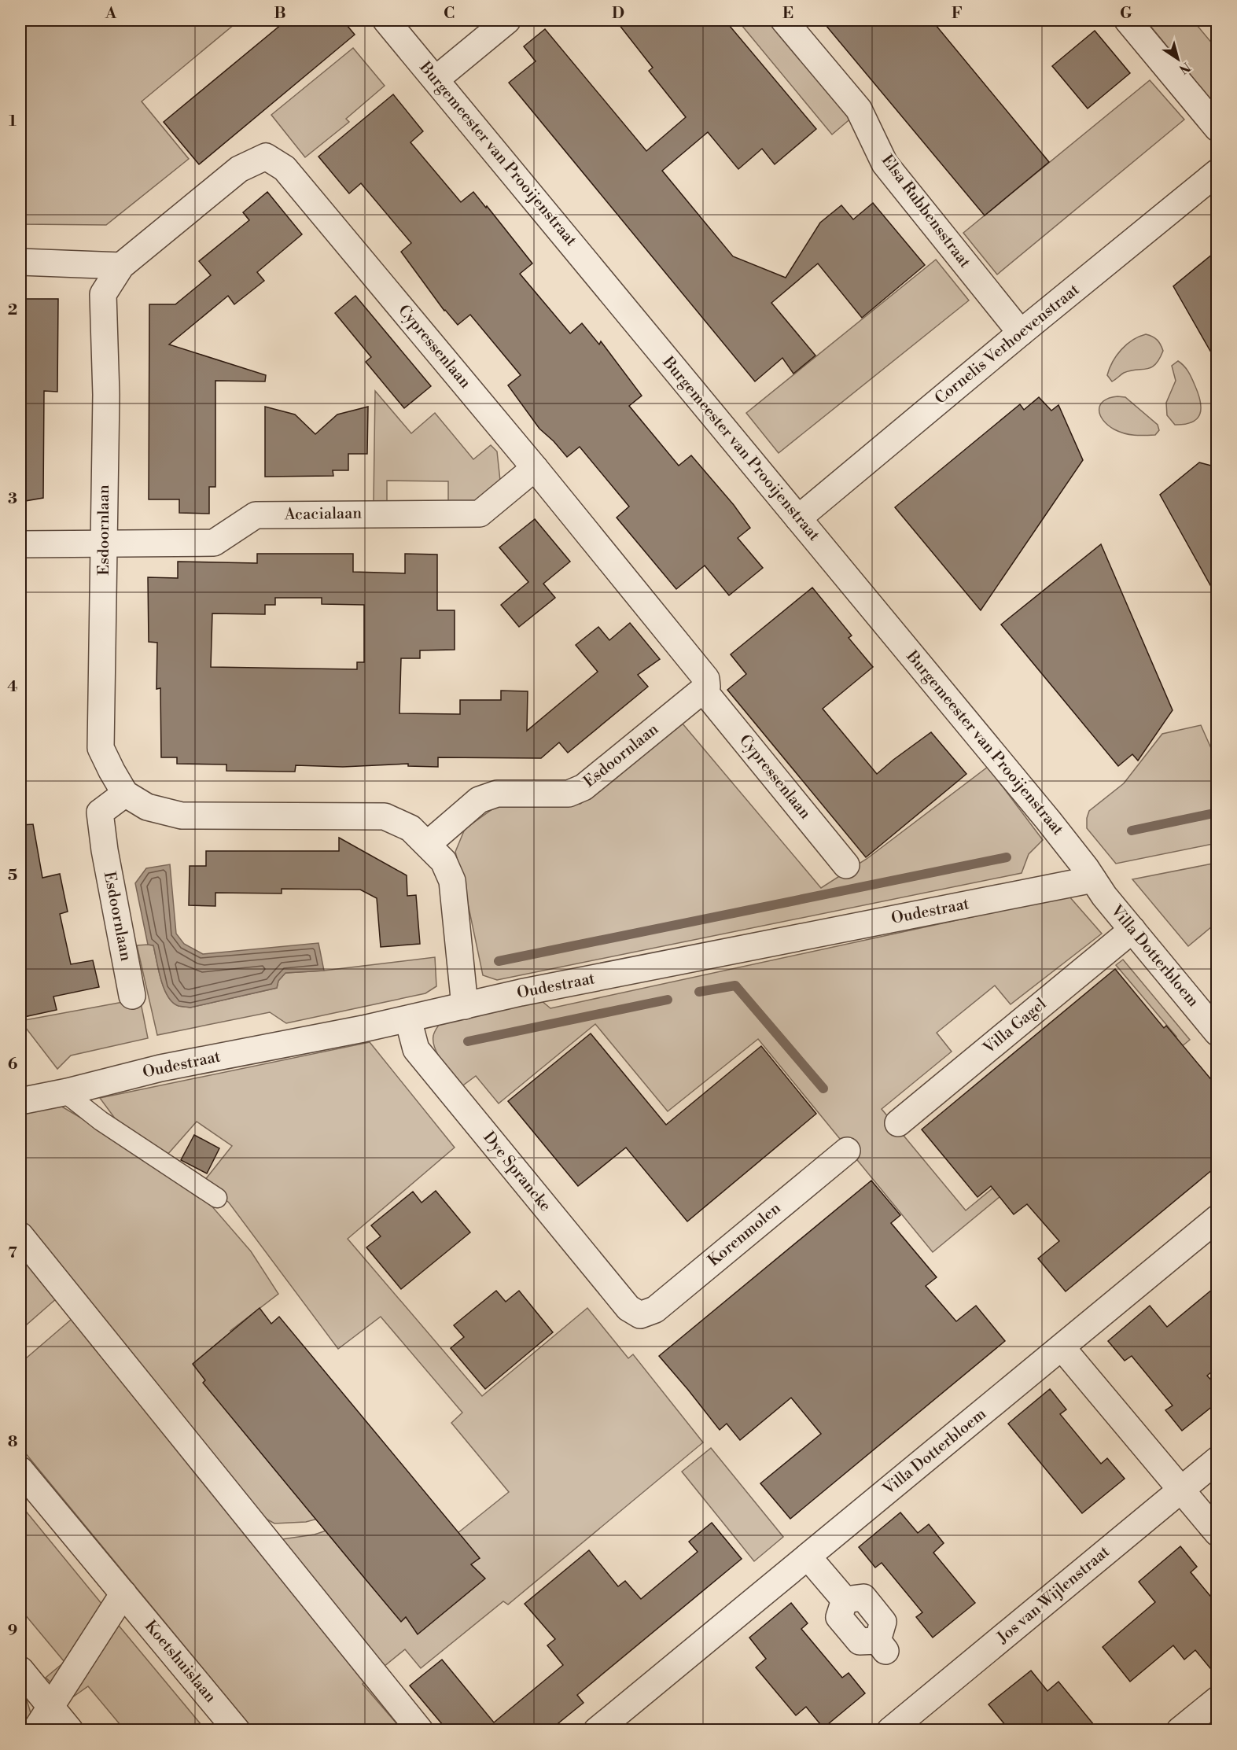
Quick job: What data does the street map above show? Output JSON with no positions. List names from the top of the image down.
{
  "streets": {
    "street": [
      "Burgemeester van Prooijenstraat",
      "Elsa Rubbensstraat",
      "Cornelis Verhoevenstraat",
      "Cypressenlaan",
      "Acacialaan",
      "Esdoornlaan",
      "Oudestraat",
      "Villa Dotterbloem",
      "Villa Gagel",
      "Dye Sprancke",
      "Korenmolen",
      "Jos van Wijlenstraat",
      "Koetshuislaan"
    ]
  },
  "crossings": [
    ["Burgemeester van Prooijenstraat", "Cornelis Verhoevenstraat"],
    ["Burgemeester van Prooijenstraat", "Oudestraat"],
    ["Burgemeester van Prooijenstraat", "Villa Dotterbloem"],
    ["Elsa Rubbensstraat", "Cornelis Verhoevenstraat"],
    ["Cypressenlaan", "Acacialaan"],
    ["Cypressenlaan", "Esdoornlaan"],
    ["Acacialaan", "Esdoornlaan"],
    ["Oudestraat", "Villa Dotterbloem"],
    ["Oudestraat", "Dye Sprancke"],
    ["Villa Dotterbloem", "Villa Gagel"],
    ["Dye Sprancke", "Korenmolen"]
  ],
  "north": "bottom right",
  "grid": {
    "columns": [
      "A",
      "B",
      "C",
      "D",
      "E",
      "F",
      "G"
    ],
    "rows": [
      "1",
      "2",
      "3",
      "4",
      "5",
      "6",
      "7",
      "8",
      "9"
    ]
  }
}
